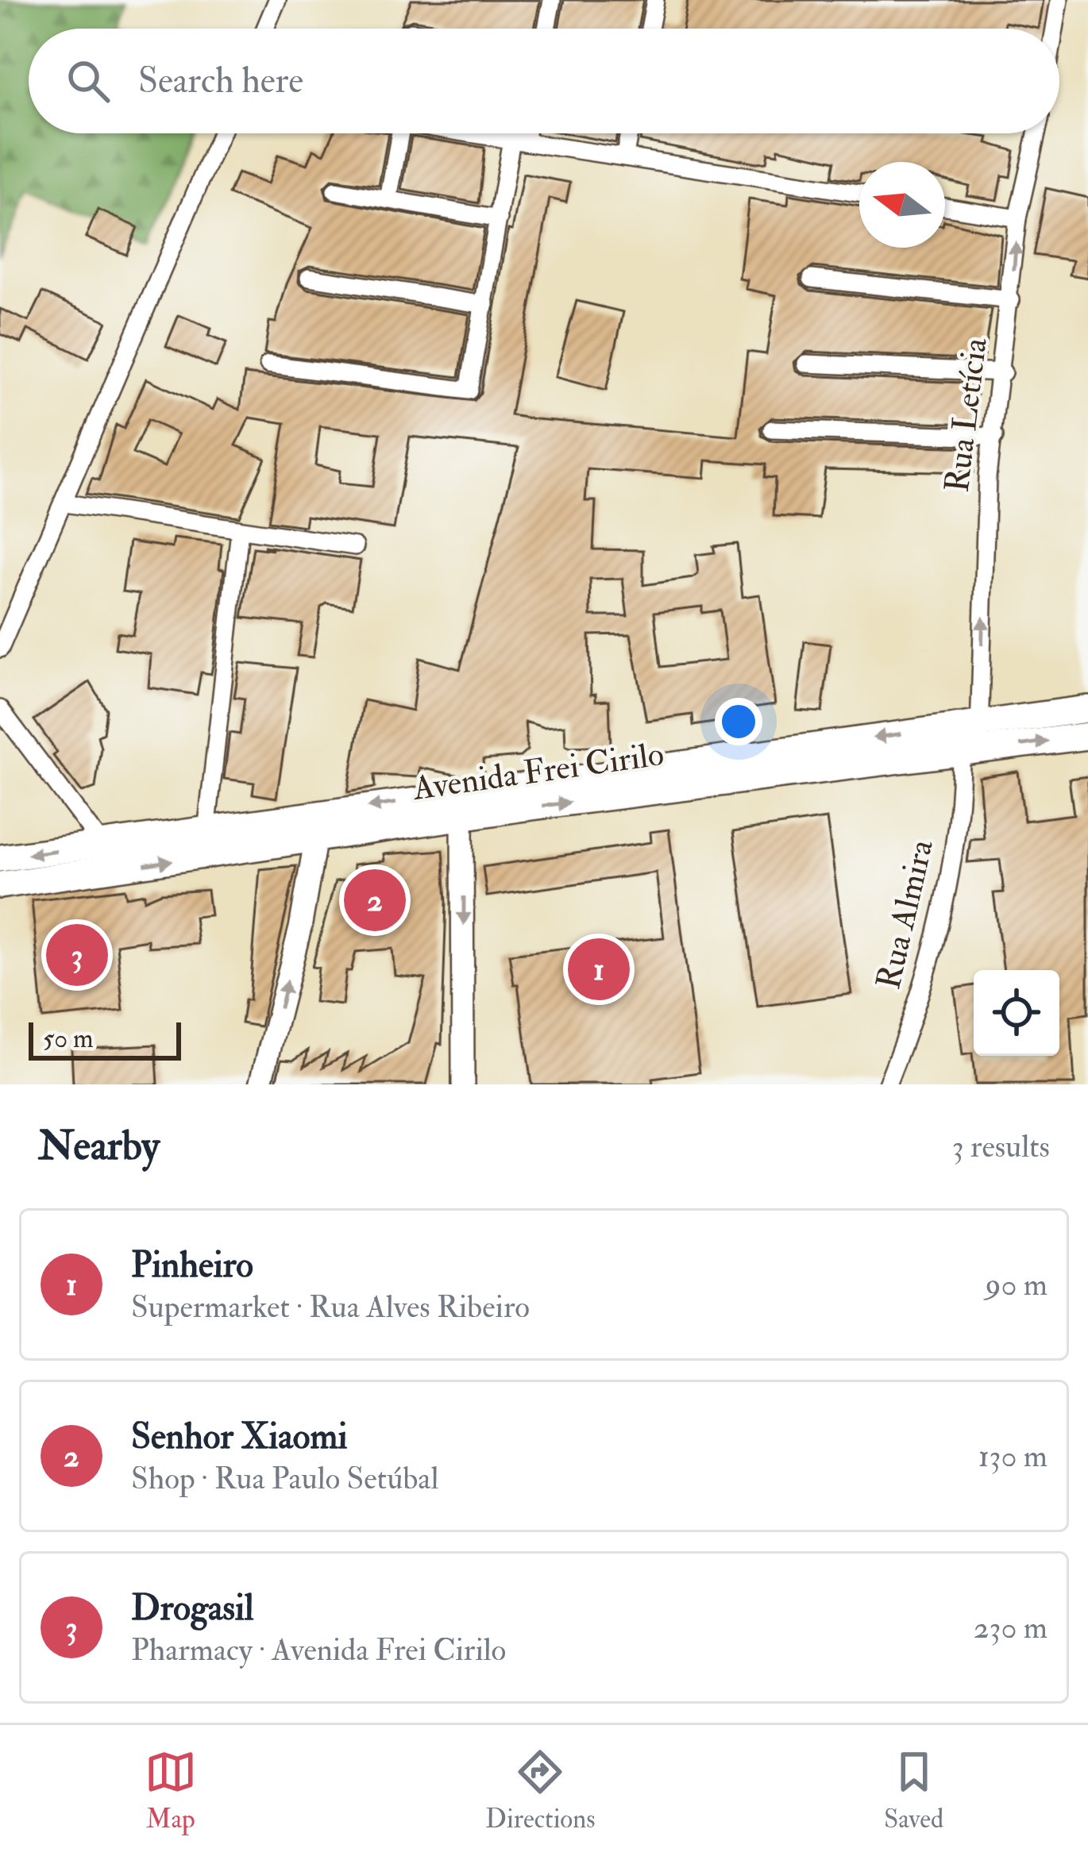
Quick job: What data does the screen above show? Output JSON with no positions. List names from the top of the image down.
{
  "streets": {
    "main road": ["Avenida Frei Cirilo"],
    "street": ["Rua Letícia", "Rua Almira"]
  },
  "crossings": [
    ["Rua Letícia", "Avenida Frei Cirilo"],
    ["Rua Letícia", "Rua Almira"],
    ["Avenida Frei Cirilo", "Rua Almira"]
  ],
  "one_way": ["Rua Letícia"],
  "scale_bar": "50 m",
  "north": "left",
  "page": {
    "search": "Search here",
    "pins": ["2", "3", "1"],
    "scale": "50 m",
    "heading": ["Nearby", "3 results"],
    "list": [
      {
        "mark": "1",
        "name": "Pinheiro",
        "note": "Supermarket · Rua Alves Ribeiro",
        "value": "90 m"
      },
      {
        "mark": "2",
        "name": "Senhor Xiaomi",
        "note": "Shop · Rua Paulo Setúbal",
        "value": "130 m"
      },
      {
        "mark": "3",
        "name": "Drogasil",
        "note": "Pharmacy · Avenida Frei Cirilo",
        "value": "230 m"
      }
    ],
    "nav": ["Map", "Directions", "Saved"]
  }
}
